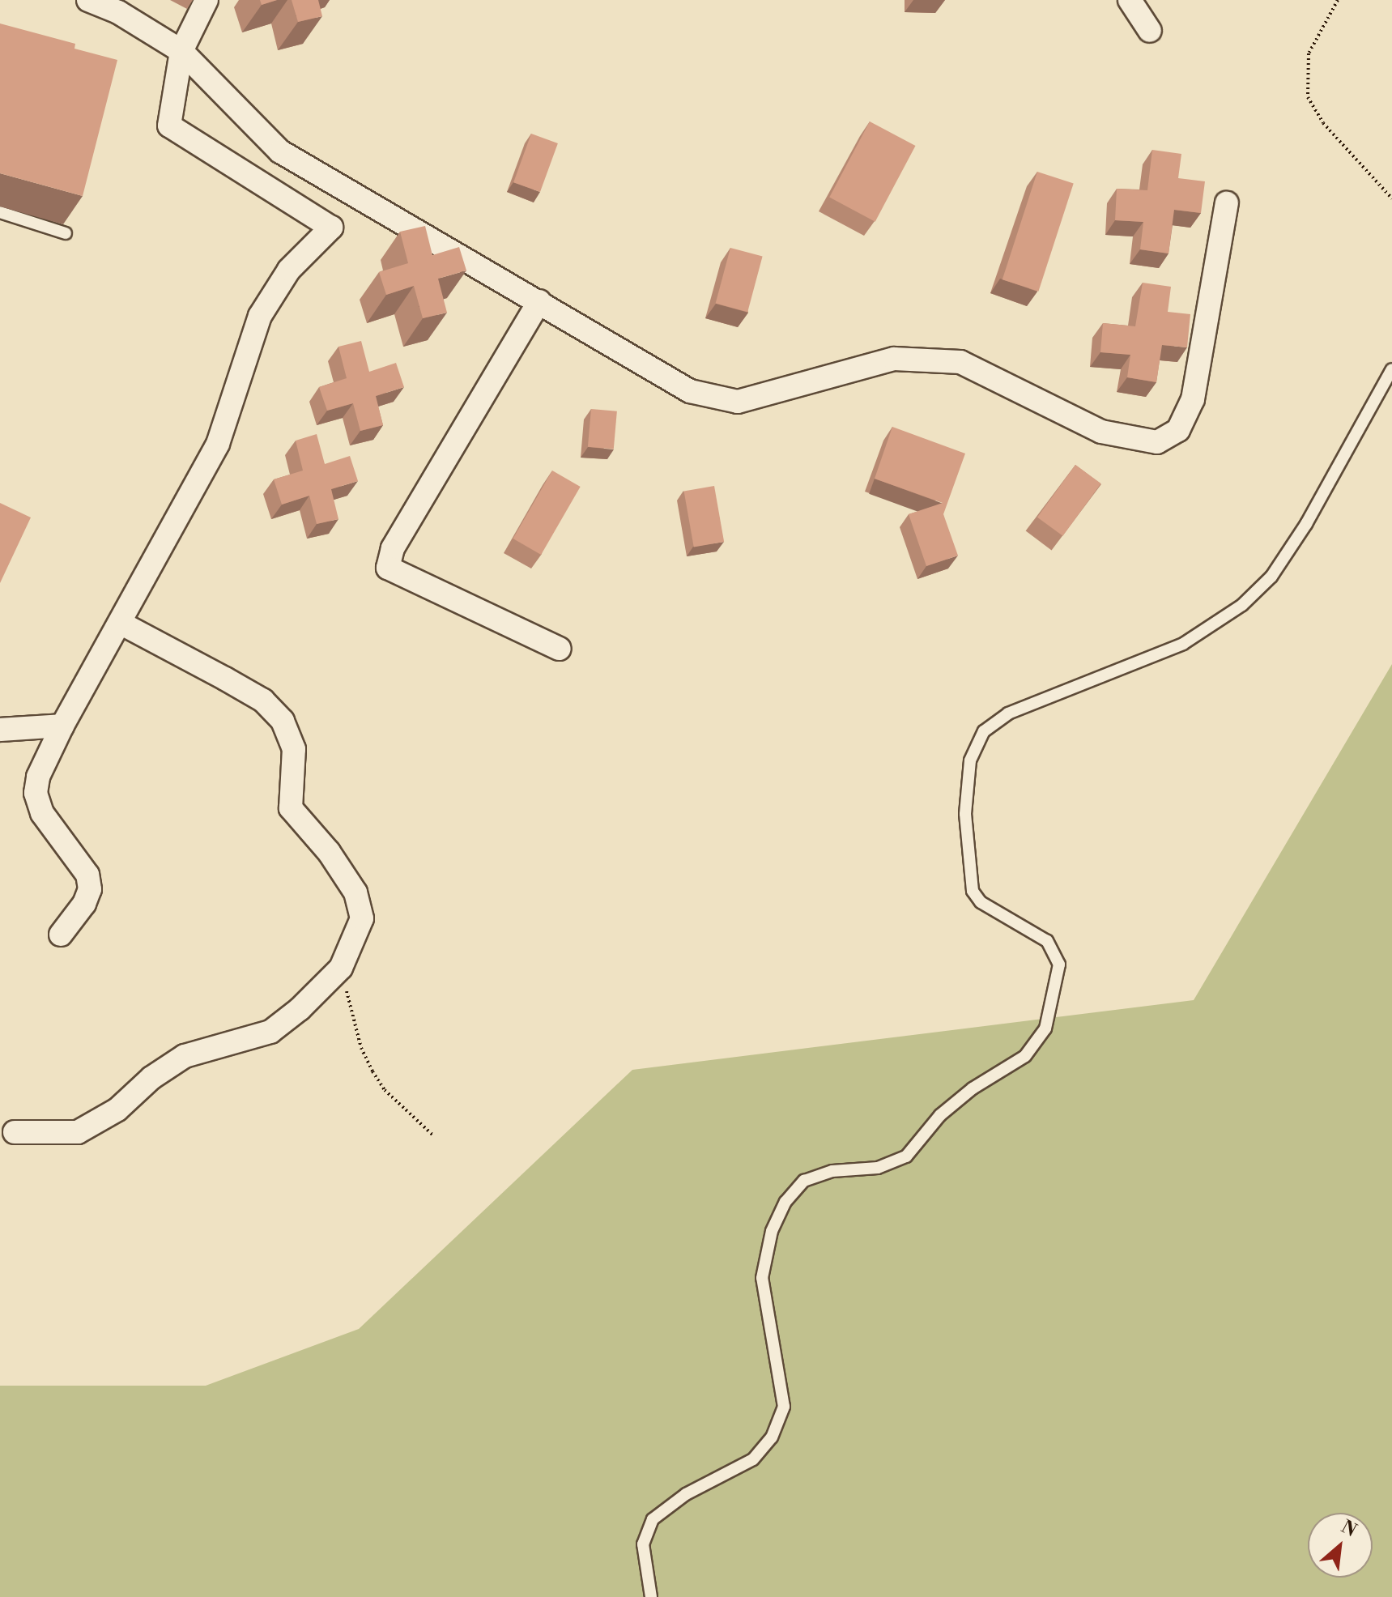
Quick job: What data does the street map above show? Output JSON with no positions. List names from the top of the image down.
{
  "north": "top right"
}
